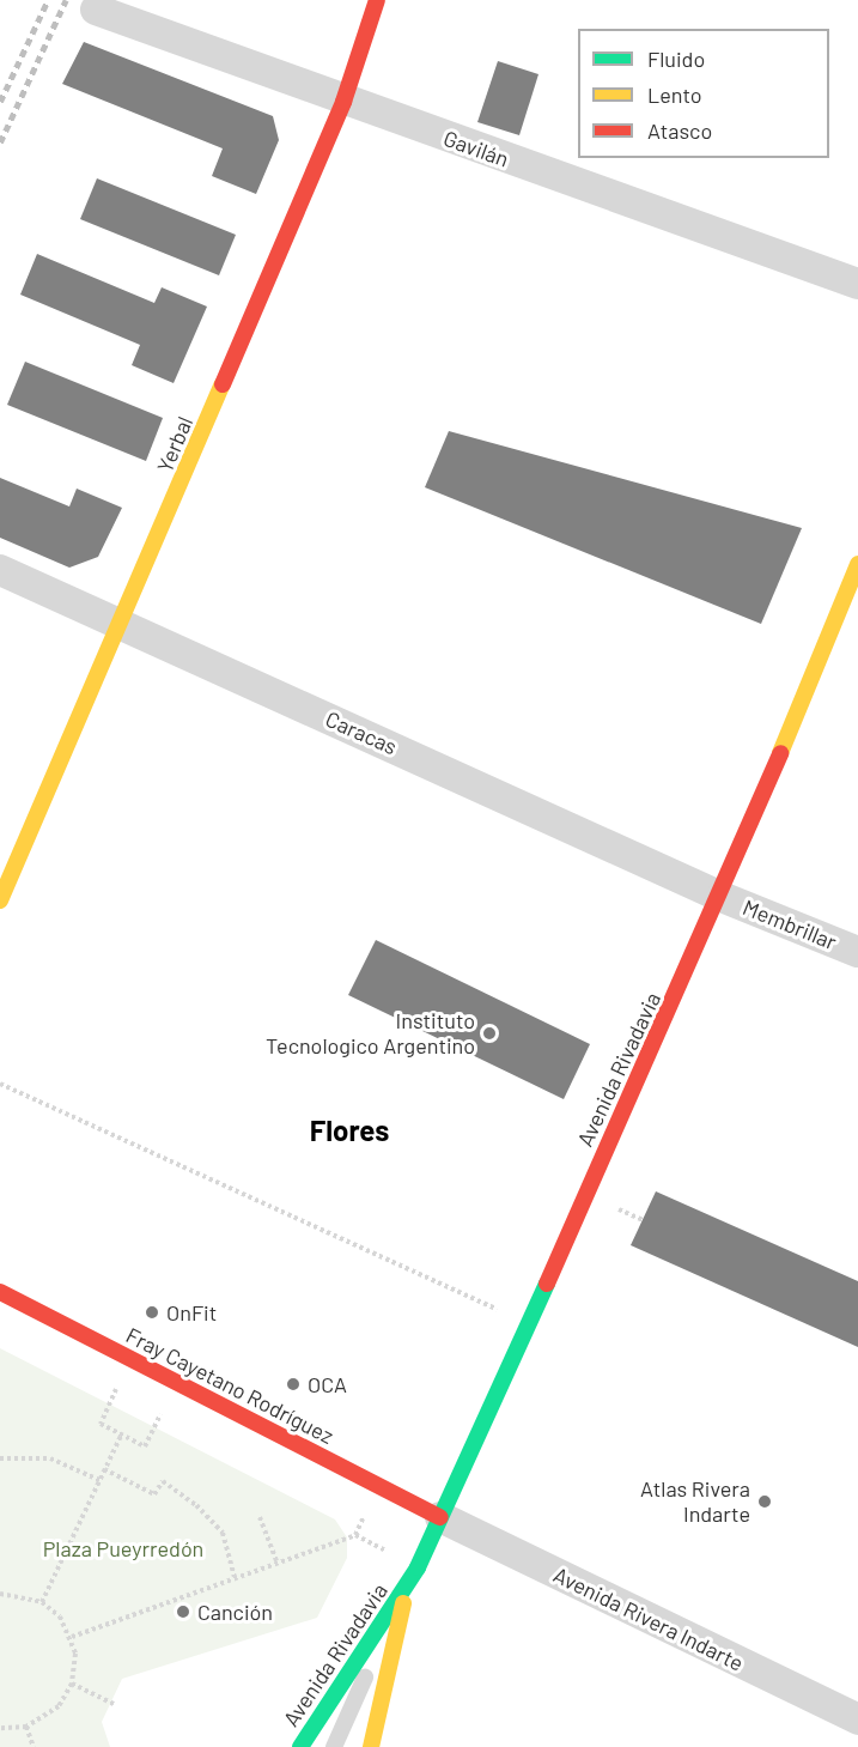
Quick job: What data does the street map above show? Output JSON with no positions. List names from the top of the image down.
{
  "streets": {
    "street": [
      "Gavilán",
      "Yerbal",
      "Caracas",
      "Membrillar",
      "Avenida Rivadavia",
      "Fray Cayetano Rodríguez",
      "Avenida Rivera Indarte"
    ]
  },
  "crossings": [
    ["Gavilán", "Yerbal"],
    ["Yerbal", "Caracas"],
    ["Caracas", "Membrillar"],
    ["Caracas", "Avenida Rivadavia"],
    ["Membrillar", "Avenida Rivadavia"],
    ["Avenida Rivadavia", "Fray Cayetano Rodríguez"],
    ["Avenida Rivadavia", "Avenida Rivera Indarte"],
    ["Fray Cayetano Rodríguez", "Avenida Rivera Indarte"]
  ],
  "districts": ["Flores"],
  "parks": ["Plaza Pueyrredón"],
  "places": [
    "Instituto Tecnologico Argentino",
    "OnFit",
    "OCA",
    "Atlas Rivera Indarte",
    "Canción"
  ],
  "legend": ["Fluido", "Lento", "Atasco"]
}
